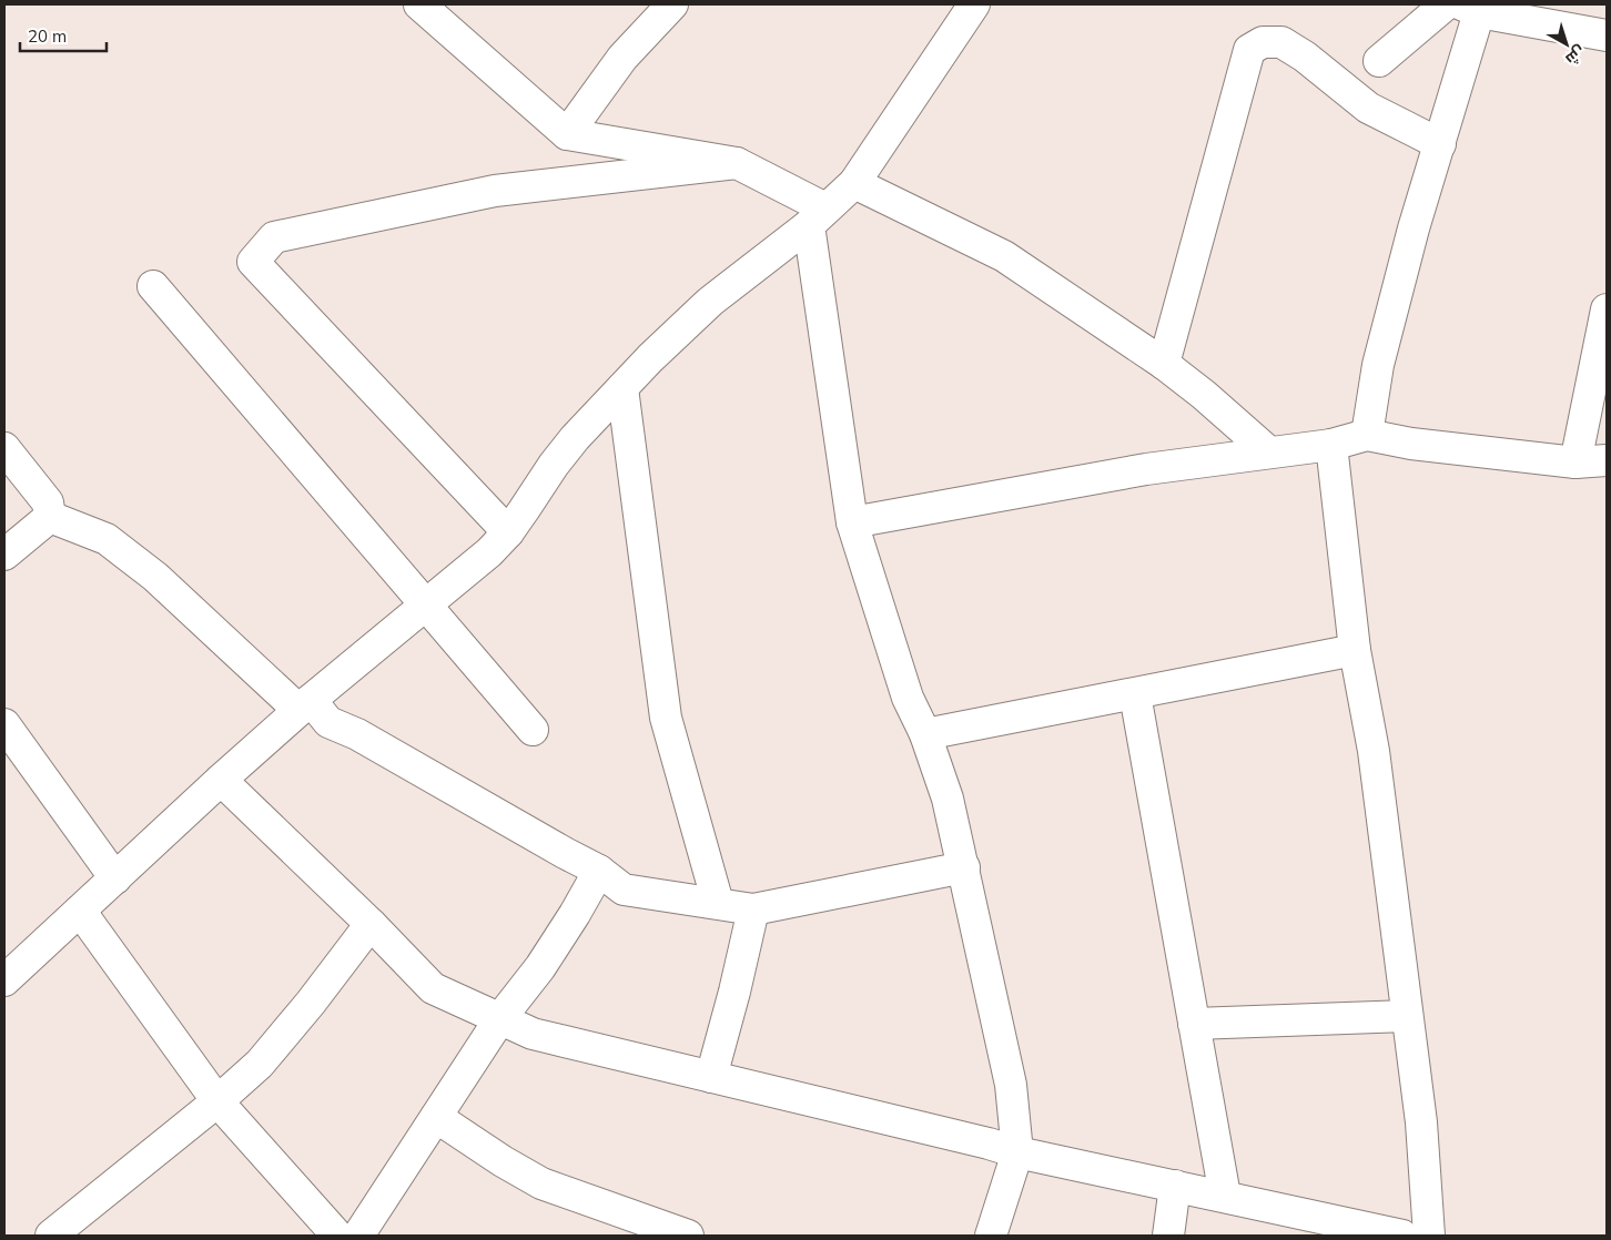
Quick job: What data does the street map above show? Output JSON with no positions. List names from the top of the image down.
{
  "scale_bar": "20 m",
  "north": "bottom right"
}
